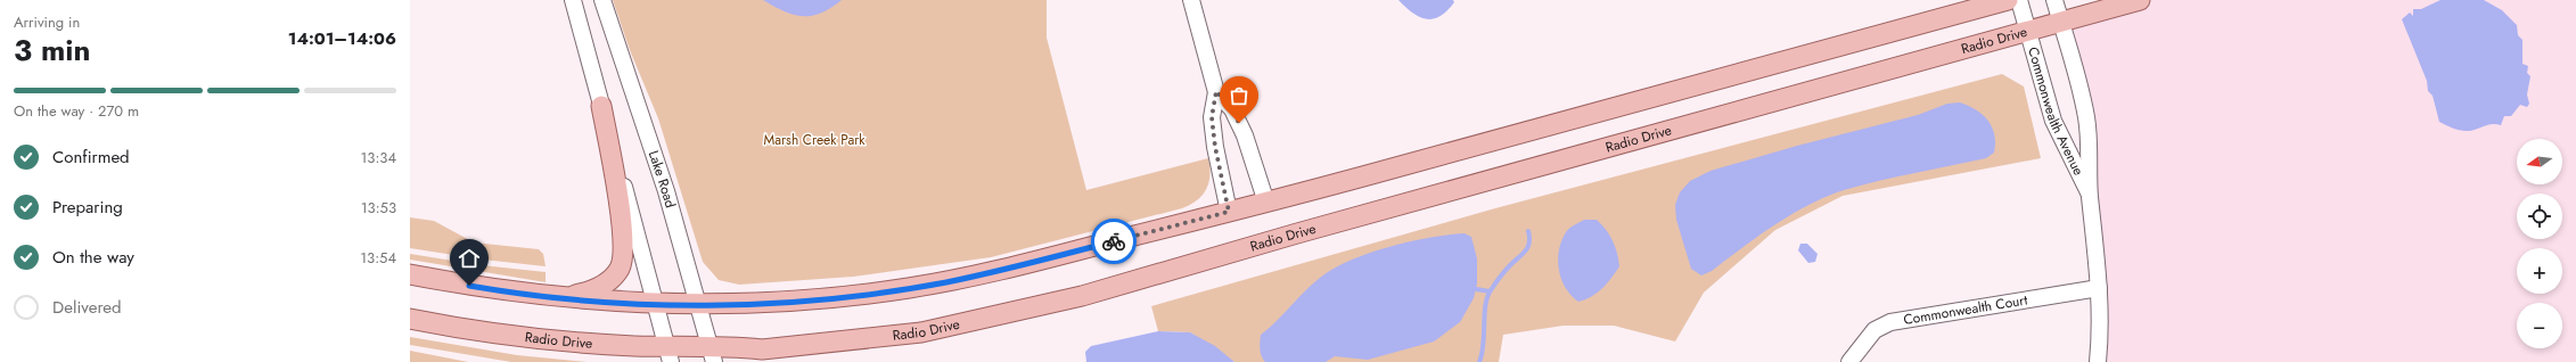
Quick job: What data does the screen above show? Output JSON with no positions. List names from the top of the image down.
{
  "streets": {
    "main road": ["Radio Drive"],
    "street": ["Commonwealth Avenue", "Lake Road", "Commonwealth Court"]
  },
  "crossings": [
    ["Radio Drive", "Commonwealth Avenue"],
    ["Radio Drive", "Lake Road"],
    ["Commonwealth Avenue", "Commonwealth Court"]
  ],
  "parks": ["Marsh Creek Park"],
  "north": "left",
  "page": {
    "heading": ["3 min", "Arriving in", "14:01–14:06"],
    "bar": "On the way · 270 m",
    "list": [
      ["Confirmed", "13:34"],
      ["Preparing", "13:53"],
      ["On the way", "13:54"],
      "Delivered"
    ],
    "map_buttons": ["+", "−"]
  }
}
